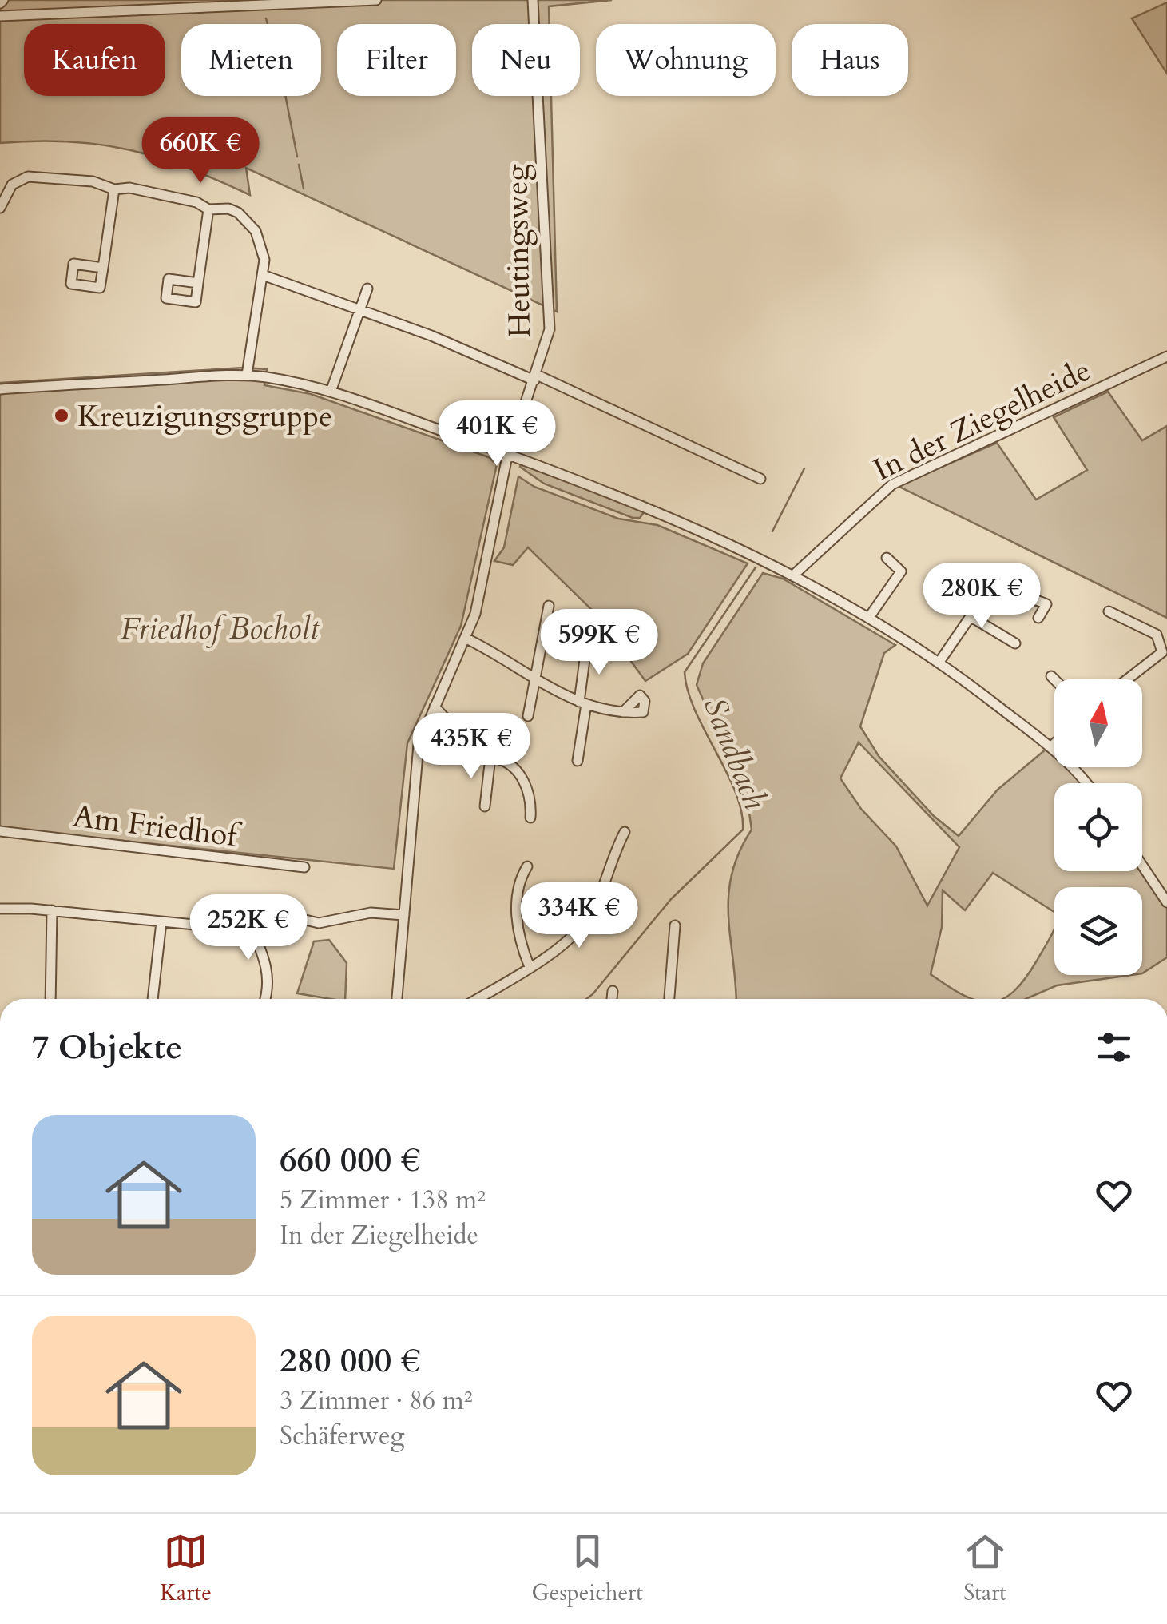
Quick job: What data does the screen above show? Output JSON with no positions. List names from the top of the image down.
{
  "streets": {
    "street": ["Heutingsweg", "In der Ziegelheide", "Am Friedhof"]
  },
  "water": ["Sandbach"],
  "parks": ["Friedhof Bocholt"],
  "places": ["Kreuzigungsgruppe"],
  "north": "top",
  "page": {
    "chip": [
      "Kaufen",
      "Mieten",
      "Filter",
      "Neu",
      "Wohnung",
      "Haus"
    ],
    "price": [
      "660K €",
      "401K €",
      "280K €",
      "599K €",
      "435K €",
      "334K €",
      "252K €"
    ],
    "heading": "7 Objekte",
    "list": [
      {
        "name": "660 000 €",
        "note": "5 Zimmer · 138 m² · In der Ziegelheide"
      },
      {
        "name": "280 000 €",
        "note": "3 Zimmer · 86 m² · Schäferweg"
      }
    ],
    "tabs": ["Karte", "Gespeichert", "Start"]
  }
}
